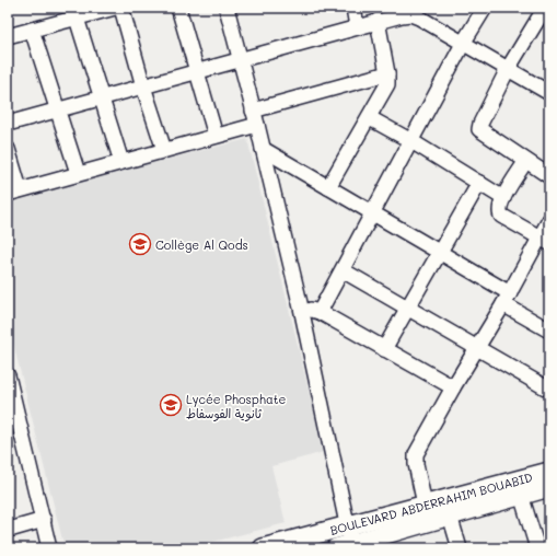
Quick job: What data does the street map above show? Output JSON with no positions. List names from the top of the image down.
{
  "streets": {
    "main road": ["BOULEVARD ABDERRAHIM BOUABID"]
  },
  "places": {
    "school or university": ["Collège Al Qods", "Lycée Phosphate ثانوية الفوسفاط"]
  }
}
